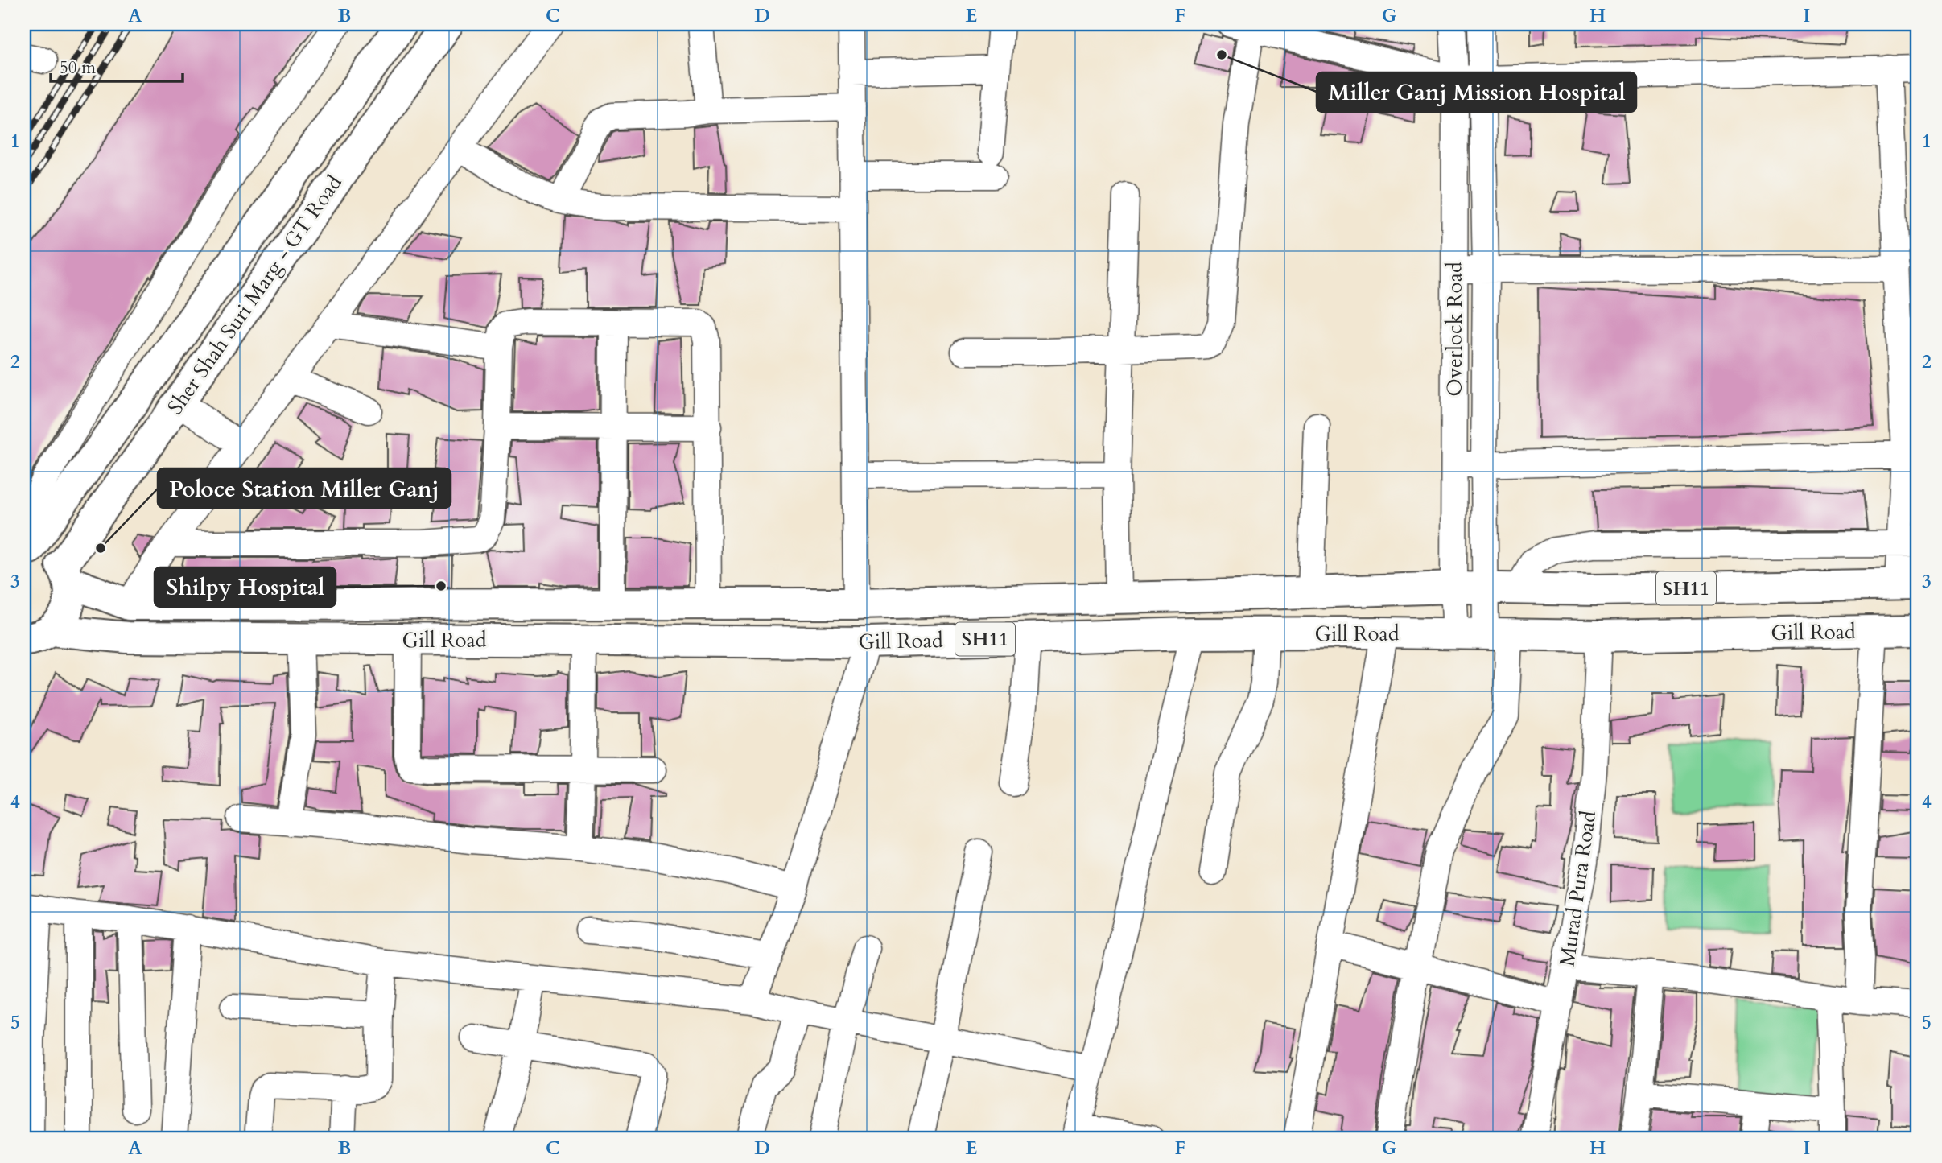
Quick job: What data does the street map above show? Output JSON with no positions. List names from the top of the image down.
{
  "streets": {
    "main road": ["Sher Shah Suri Marg - GT Road", "SH11", "Gill Road"],
    "street": ["Overlock Road", "Murad Pura Road"]
  },
  "crossings": [
    ["Sher Shah Suri Marg - GT Road", "Gill Road"],
    ["Overlock Road", "Gill Road"],
    ["Gill Road", "Murad Pura Road"]
  ],
  "places": ["Miller Ganj Mission Hospital", "Poloce Station Miller Ganj", "Shilpy Hospital"],
  "scale_bar": "50 m",
  "grid": {
    "columns": [
      "A",
      "B",
      "C",
      "D",
      "E",
      "F",
      "G",
      "H",
      "I"
    ],
    "rows": [
      "1",
      "2",
      "3",
      "4",
      "5"
    ]
  }
}
